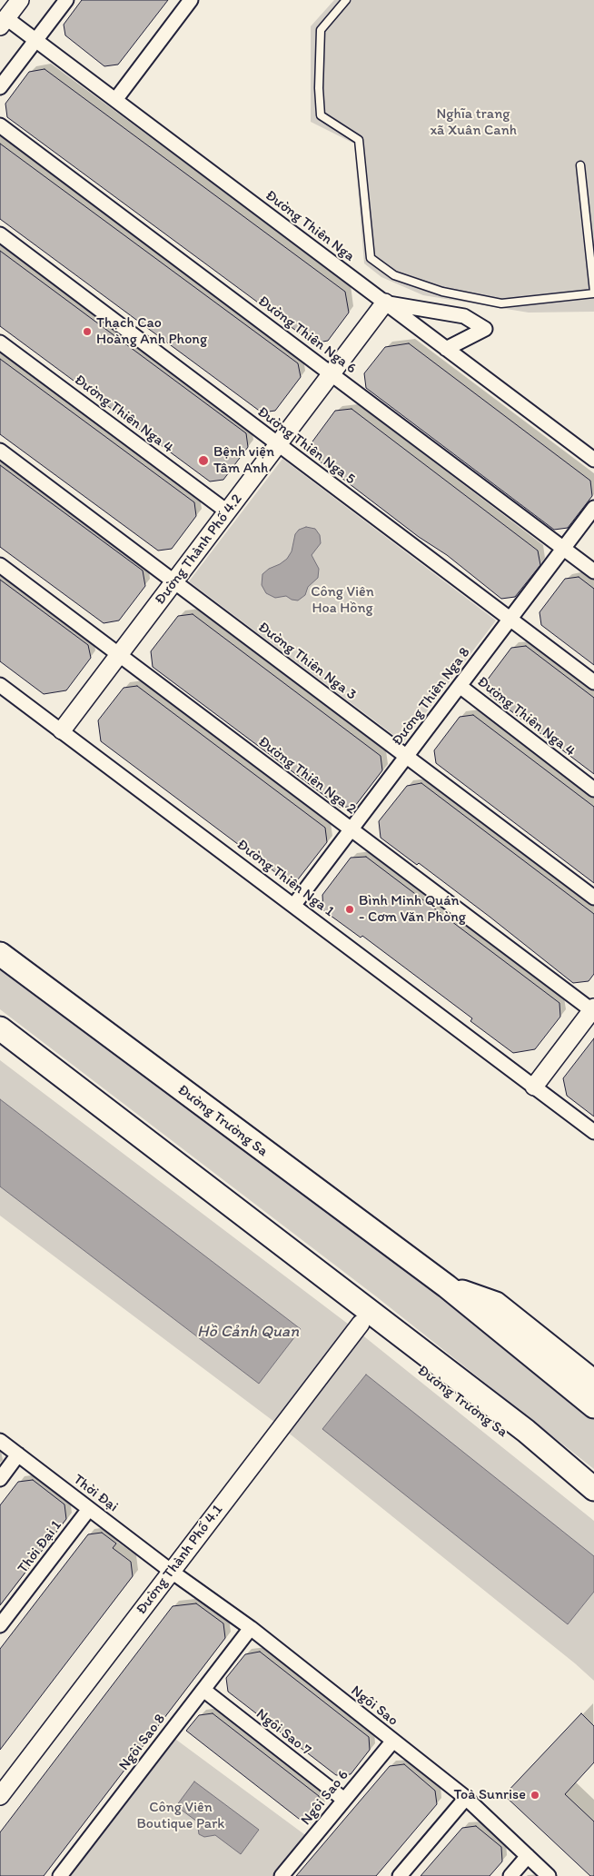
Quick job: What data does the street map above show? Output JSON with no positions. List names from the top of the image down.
{
  "streets": {
    "highway": ["Đường Trường Sa"],
    "street": [
      "Đường Thiên Nga",
      "Đường Thiên Nga 6",
      "Đường Thiên Nga 4",
      "Đường Thiên Nga 5",
      "Đường Thành Phố 4.2",
      "Đường Thiên Nga 3",
      "Đường Thiên Nga 8",
      "Đường Thiên Nga 2",
      "Đường Thiên Nga 1",
      "Thời Đại",
      "Thời Đại 1",
      "Đường Thành Phố 4.1",
      "Ngôi Sao",
      "Ngôi Sao 7",
      "Ngôi Sao 8",
      "Ngôi Sao 6"
    ]
  },
  "crossings": [
    ["Đường Thiên Nga", "Đường Thành Phố 4.2"],
    ["Đường Thiên Nga 6", "Đường Thành Phố 4.2"],
    ["Đường Thiên Nga 6", "Đường Thiên Nga 8"],
    ["Đường Thiên Nga 4", "Đường Thành Phố 4.2"],
    ["Đường Thiên Nga 4", "Đường Thiên Nga 8"],
    ["Đường Thiên Nga 5", "Đường Thành Phố 4.2"],
    ["Đường Thiên Nga 5", "Đường Thiên Nga 8"],
    ["Đường Thành Phố 4.2", "Đường Thiên Nga 3"],
    ["Đường Thành Phố 4.2", "Đường Thiên Nga 2"],
    ["Đường Thành Phố 4.2", "Đường Thiên Nga 1"],
    ["Đường Thiên Nga 3", "Đường Thiên Nga 8"],
    ["Đường Thiên Nga 8", "Đường Thiên Nga 2"],
    ["Đường Thiên Nga 8", "Đường Thiên Nga 1"],
    ["Đường Trường Sa", "Đường Thành Phố 4.1"],
    ["Thời Đại", "Thời Đại 1"],
    ["Thời Đại", "Đường Thành Phố 4.1"],
    ["Thời Đại", "Ngôi Sao"],
    ["Đường Thành Phố 4.1", "Ngôi Sao"],
    ["Ngôi Sao", "Ngôi Sao 8"],
    ["Ngôi Sao", "Ngôi Sao 6"],
    ["Ngôi Sao 7", "Ngôi Sao 8"],
    ["Ngôi Sao 7", "Ngôi Sao 6"]
  ],
  "water": ["Hồ Cảnh Quan"],
  "parks": ["Nghĩa trang xã Xuân Canh", "Công Viên Hoa Hồng", "Công Viên Boutique Park"],
  "places": [
    "Thạch Cao Hoàng Anh Phong",
    "Bệnh viện Tâm Anh",
    "Bình Minh Quán - Cơm Văn Phòng",
    "Toà Sunrise"
  ]
}
